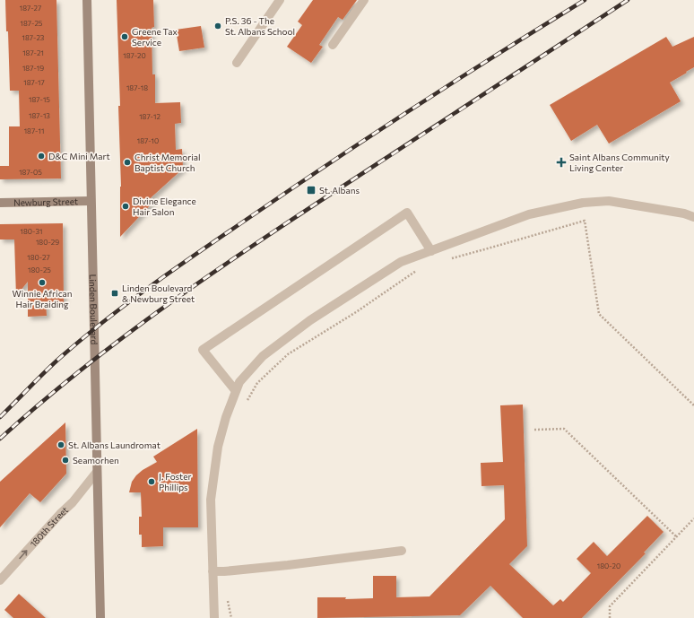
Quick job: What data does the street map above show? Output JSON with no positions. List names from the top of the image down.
{
  "streets": {
    "main road": ["Newburg Street", "Linden Boulevard"],
    "street": ["180th Street"]
  },
  "crossings": [
    ["Newburg Street", "Linden Boulevard"],
    ["Linden Boulevard", "180th Street"]
  ],
  "one_way": ["180th Street"],
  "places": {
    "other": [
      "P.S. 36 - The St. Albans School",
      "Greene Tax Service",
      "D&C Mini Mart",
      "Christ Memorial Baptist Church",
      "Divine Elegance Hair Salon",
      "Winnie African Hair Braiding",
      "St. Albans Laundromat",
      "Seamorhen",
      "J. Foster Phillips"
    ],
    "health": ["Saint Albans Community Living Center"],
    "transit": ["St. Albans", "Linden Boulevard & Newburg Street"]
  },
  "house_numbers": [
    "187-27",
    "187-25",
    "187-23",
    "187-21",
    "187-20",
    "187-19",
    "187-17",
    "187-18",
    "187-15",
    "187-13",
    "187-12",
    "187-11",
    "187-10",
    "187-05",
    "180-31",
    "180-29",
    "180-27",
    "180-25",
    "180-20"
  ]
}
